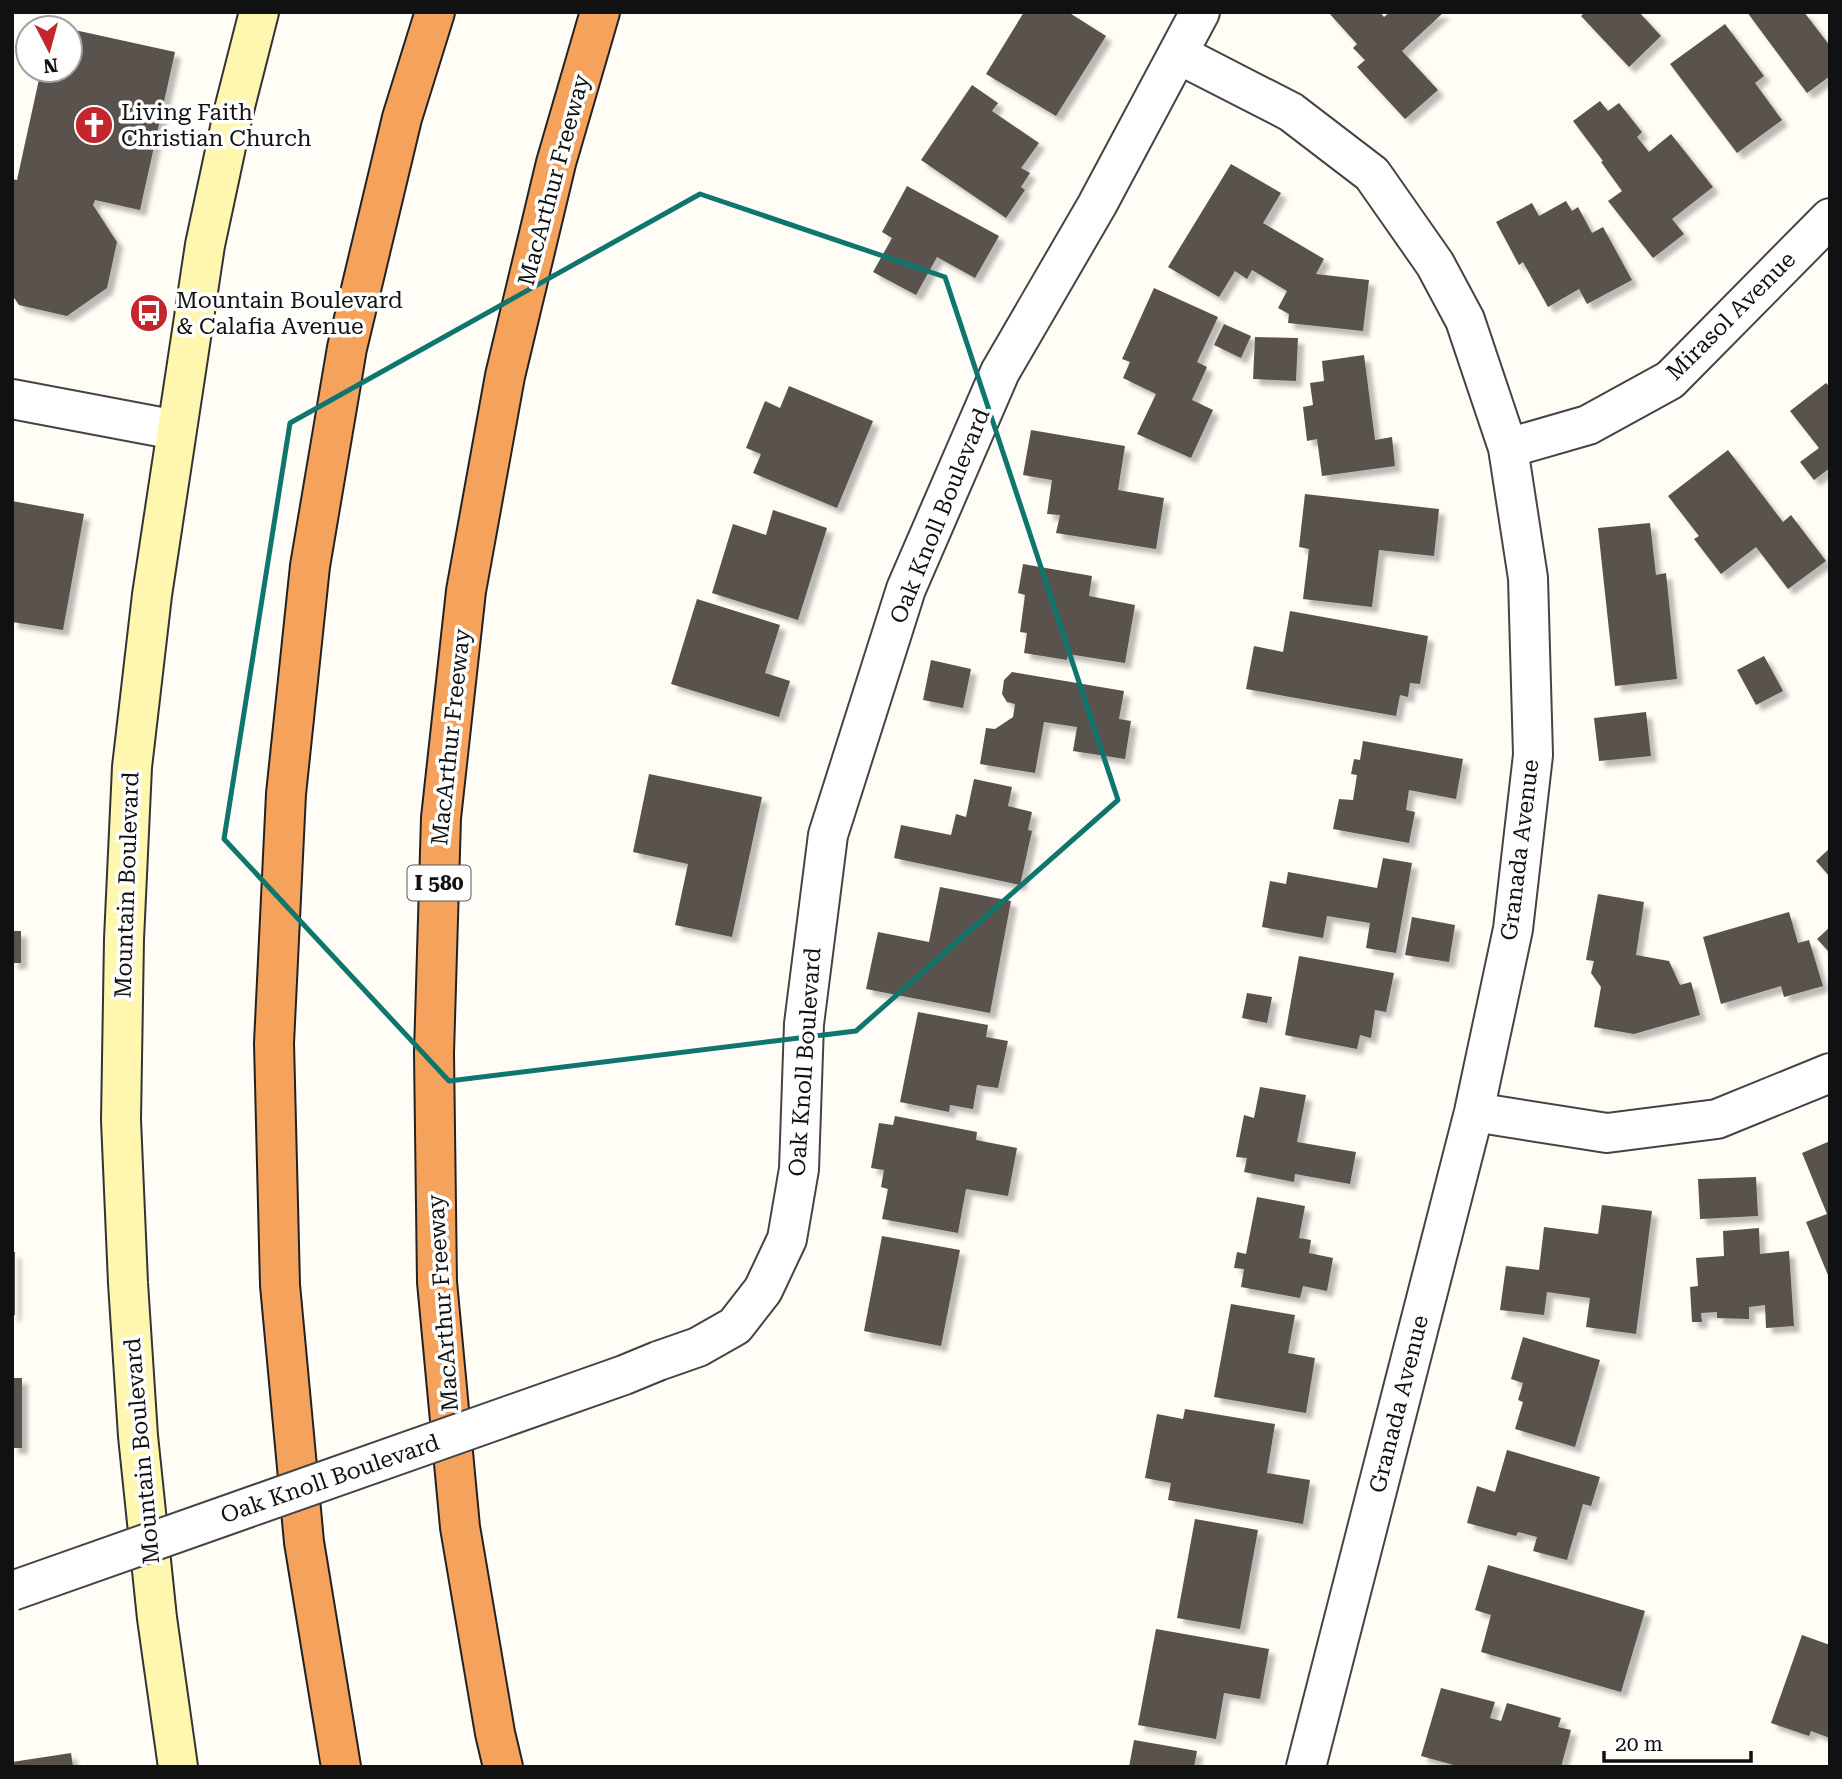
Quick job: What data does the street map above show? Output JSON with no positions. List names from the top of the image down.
{
  "streets": {
    "highway": ["MacArthur Freeway", "I 580"],
    "street": [
      "Mirasol Avenue",
      "Oak Knoll Boulevard",
      "Granada Avenue",
      "Mountain Boulevard"
    ]
  },
  "crossings": [
    ["Mirasol Avenue", "Granada Avenue"],
    ["Oak Knoll Boulevard", "Granada Avenue"]
  ],
  "places": {
    "church": ["Living Faith Christian Church"],
    "bus stop": ["Mountain Boulevard & Calafia Avenue"]
  },
  "scale_bar": "20 m",
  "north": "bottom"
}
